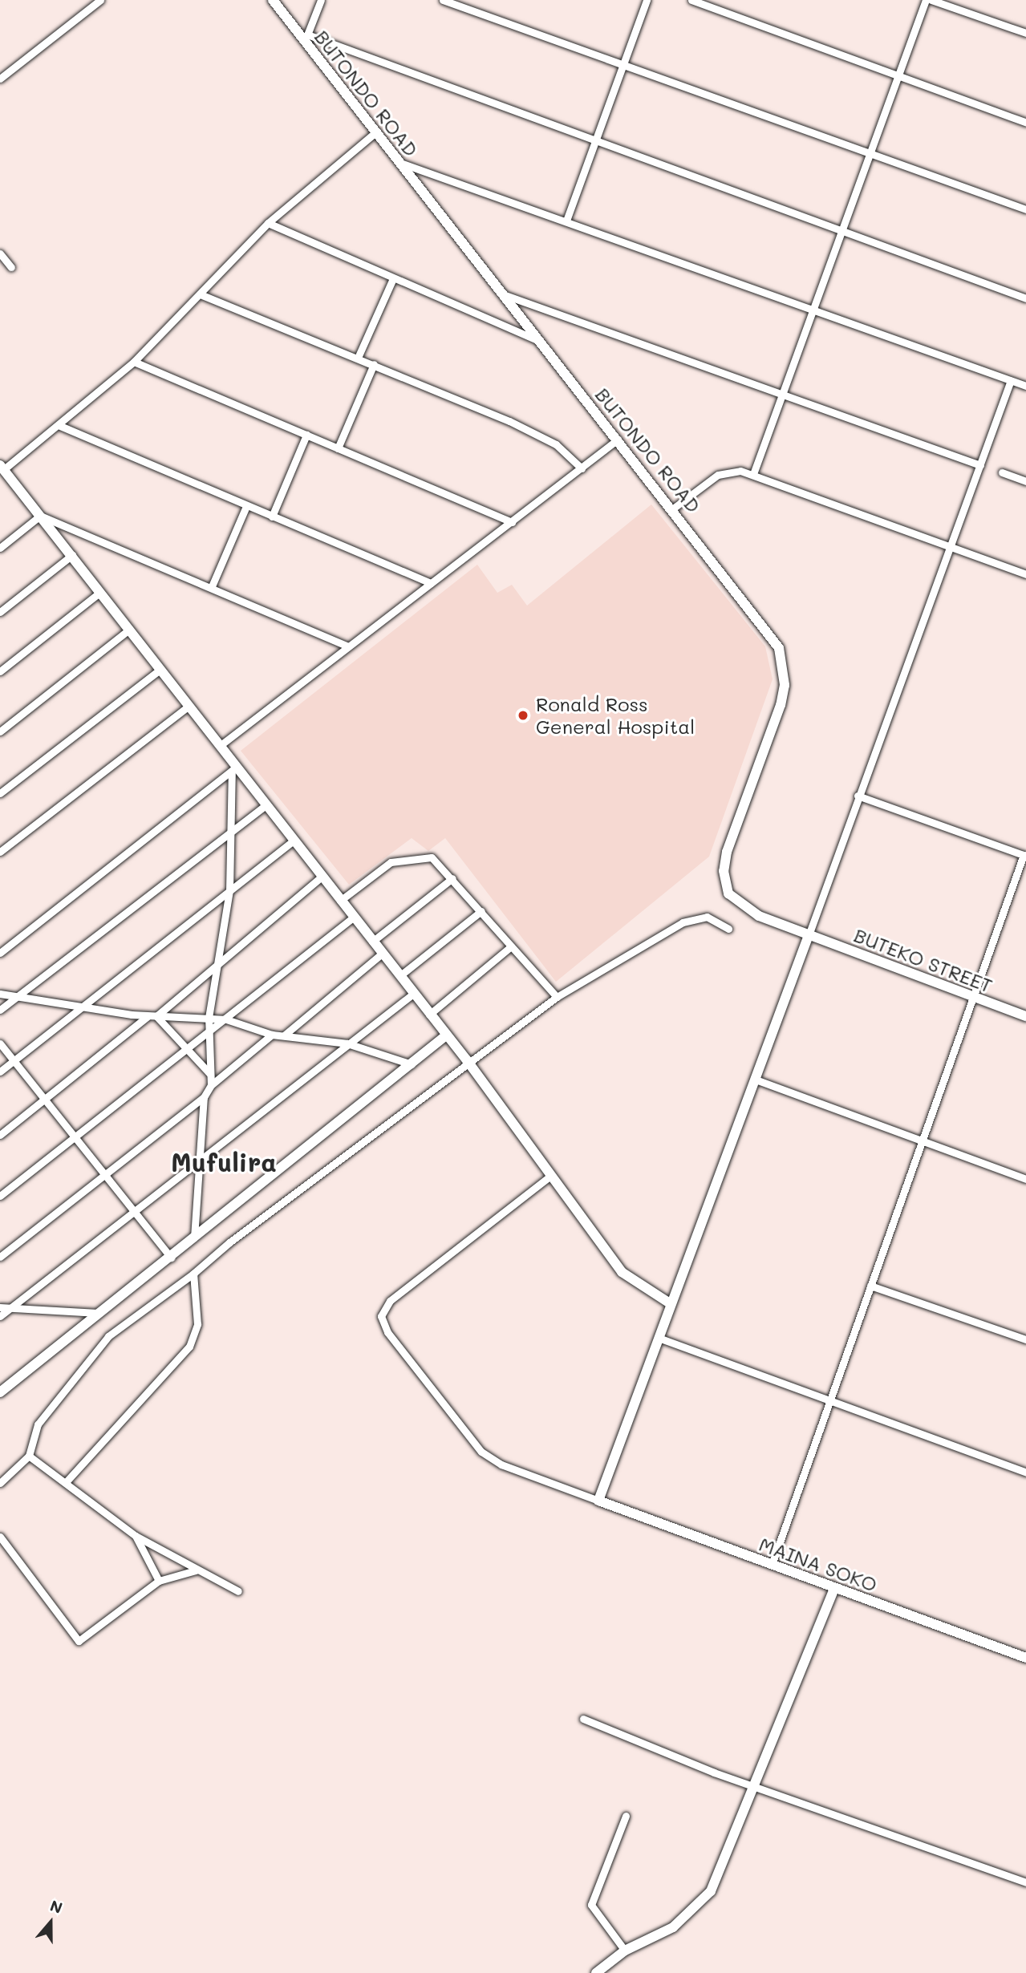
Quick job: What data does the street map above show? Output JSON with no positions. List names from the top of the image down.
{
  "streets": {
    "street": ["BUTONDO ROAD", "BUTEKO STREET", "MAINA SOKO"]
  },
  "crossings": [
    ["BUTONDO ROAD", "BUTEKO STREET"]
  ],
  "districts": ["Mufulira"],
  "places": ["Ronald Ross General Hospital"],
  "north": "top"
}
